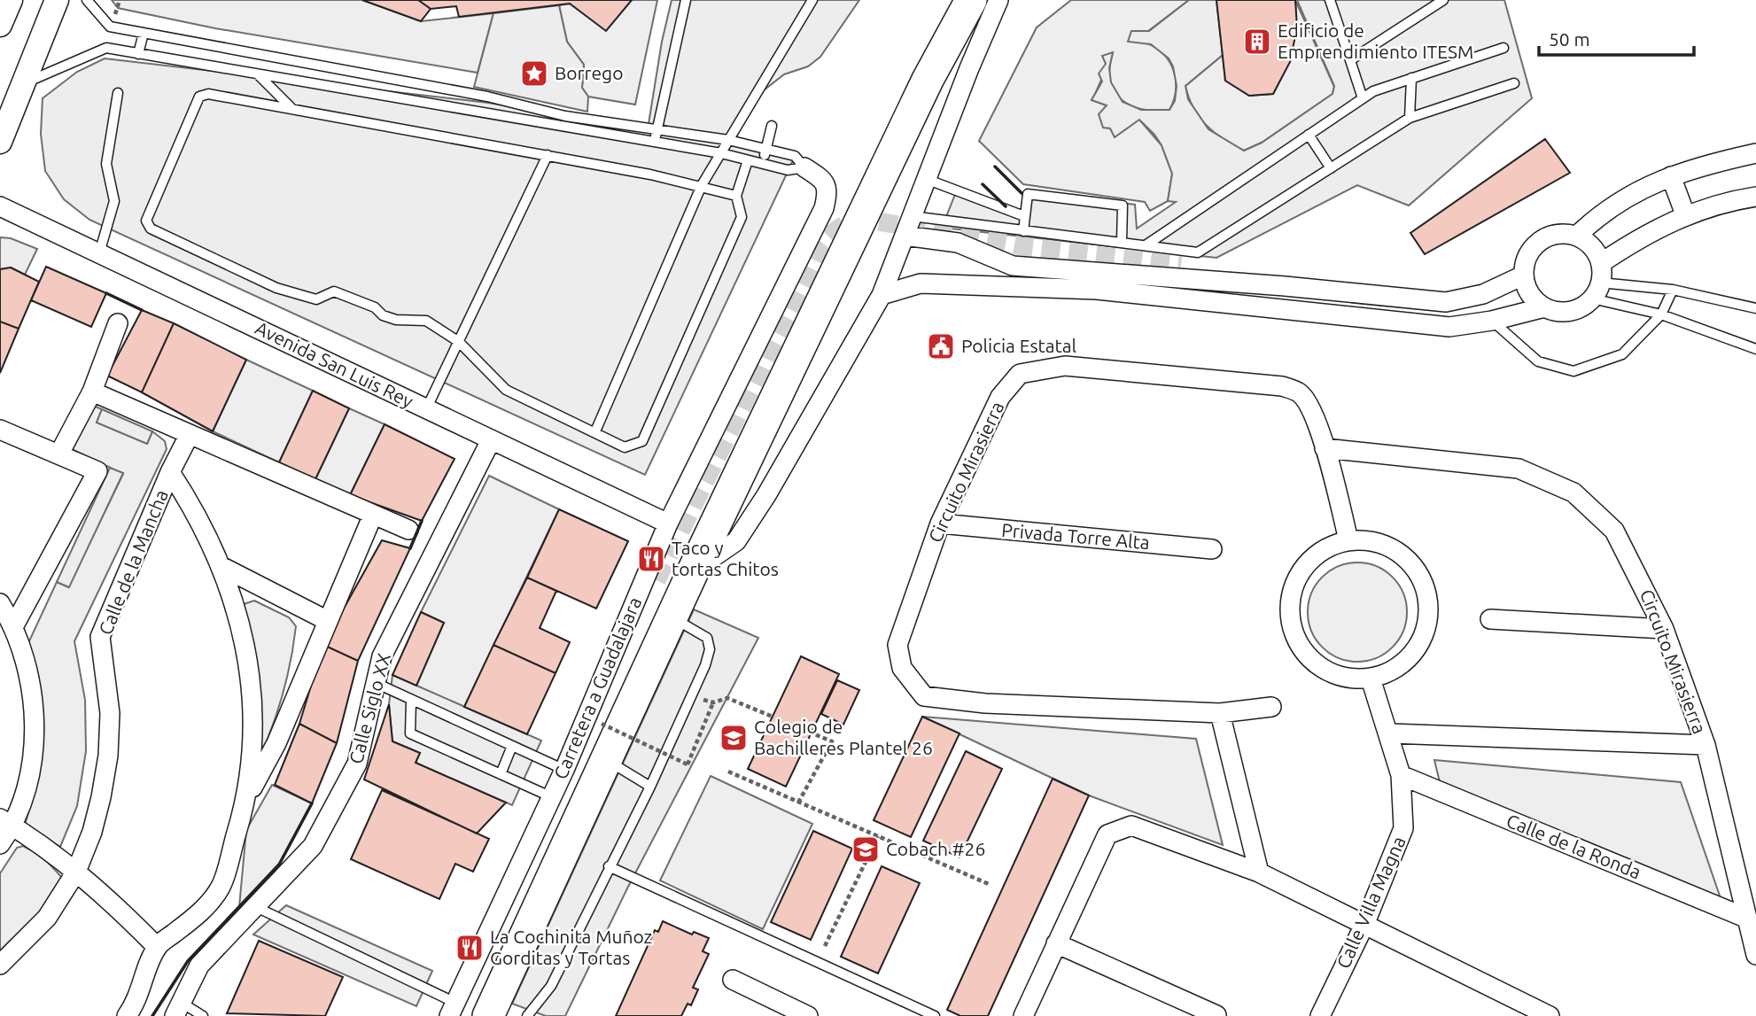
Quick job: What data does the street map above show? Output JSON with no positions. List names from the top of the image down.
{
  "streets": {
    "street": [
      "Avenida San Luis Rey",
      "Circuito Mirasierra",
      "Privada Torre Alta",
      "Calle de la Mancha",
      "Carretera a Guadalajara",
      "Calle Siglo XX",
      "Calle de la Ronda",
      "Calle Villa Magna"
    ]
  },
  "crossings": [
    ["Avenida San Luis Rey", "Carretera a Guadalajara"],
    ["Avenida San Luis Rey", "Calle Siglo XX"],
    ["Circuito Mirasierra", "Privada Torre Alta"],
    ["Circuito Mirasierra", "Calle de la Ronda"],
    ["Calle de la Ronda", "Calle Villa Magna"]
  ],
  "places": {
    "building": ["Edificio de Emprendimiento ITESM"],
    "place": ["Borrego"],
    "public building": ["Policia Estatal"],
    "restaurant": ["Taco y tortas Chitos", "La Cochinita Muñoz Gorditas y Tortas"],
    "school or university": ["Colegio de Bachilleres Plantel 26", "Cobach #26"]
  },
  "scale_bar": "50 m"
}
